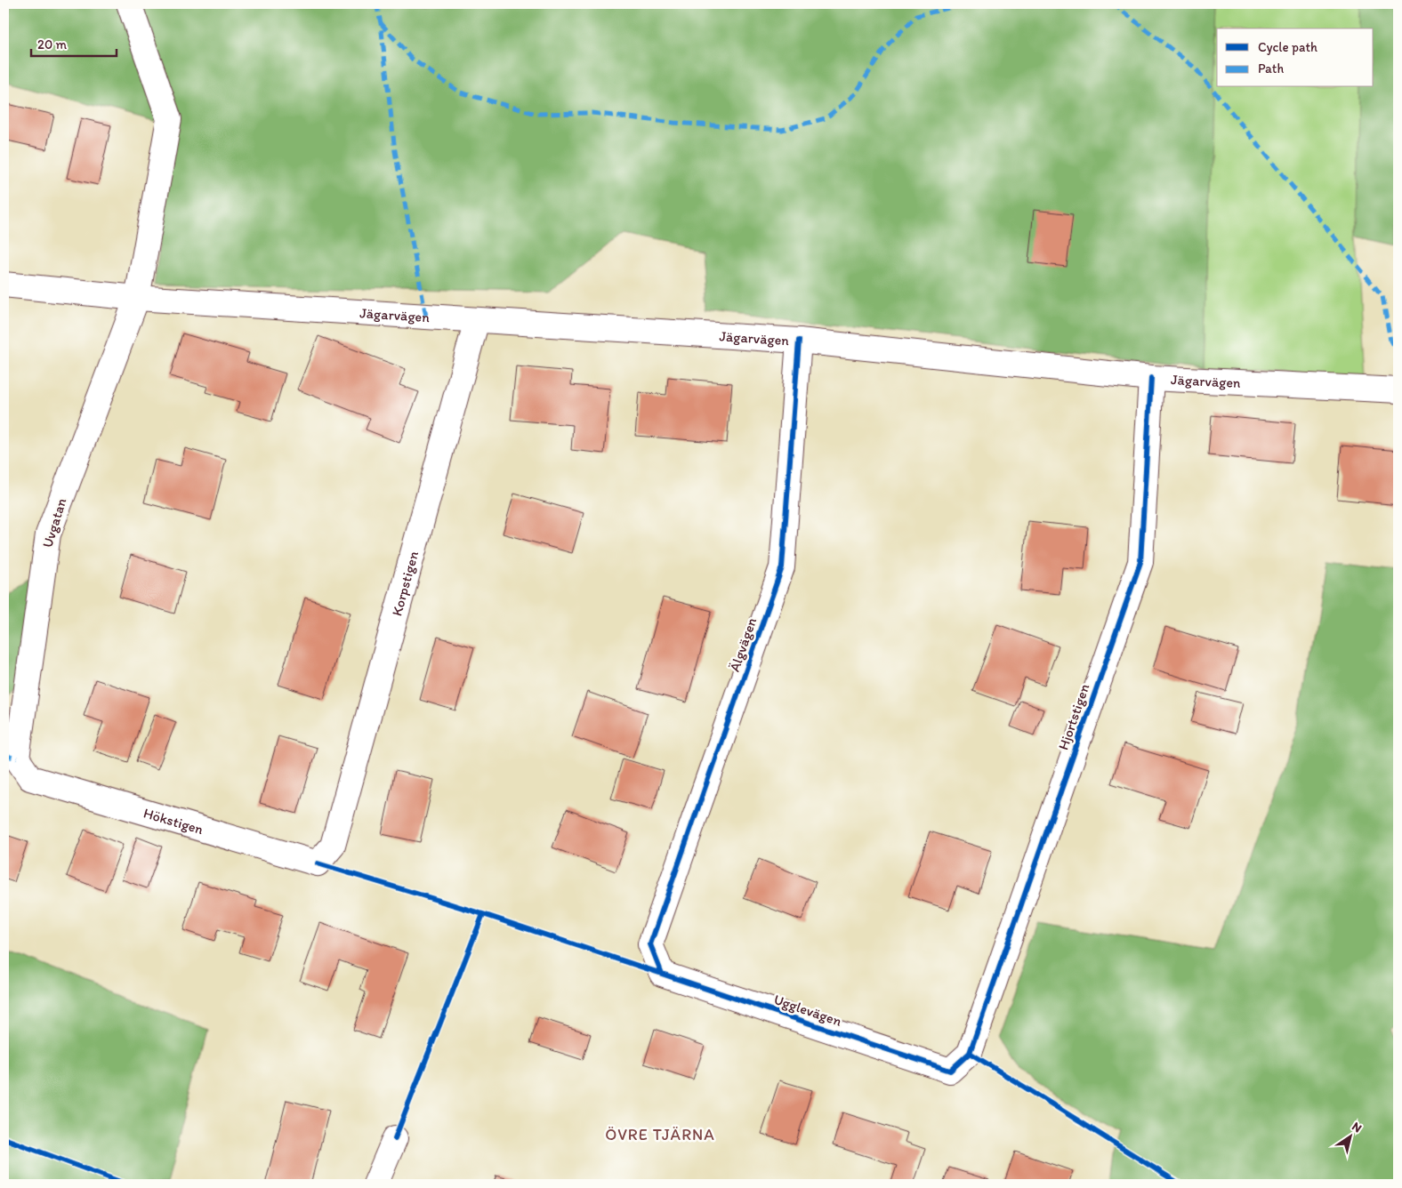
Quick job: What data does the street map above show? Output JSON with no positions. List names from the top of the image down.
{
  "streets": {
    "street": [
      "Jägarvägen",
      "Uvgatan",
      "Korpstigen",
      "Älgvägen",
      "Hjortstigen",
      "Hökstigen",
      "Ugglevägen"
    ]
  },
  "crossings": [
    ["Jägarvägen", "Uvgatan"],
    ["Jägarvägen", "Korpstigen"],
    ["Jägarvägen", "Älgvägen"],
    ["Jägarvägen", "Hjortstigen"],
    ["Uvgatan", "Hökstigen"],
    ["Korpstigen", "Hökstigen"],
    ["Älgvägen", "Ugglevägen"],
    ["Hjortstigen", "Ugglevägen"]
  ],
  "districts": ["ÖVRE TJÄRNA"],
  "legend": ["Cycle path", "Path"],
  "scale_bar": "20 m",
  "north": "top right"
}
